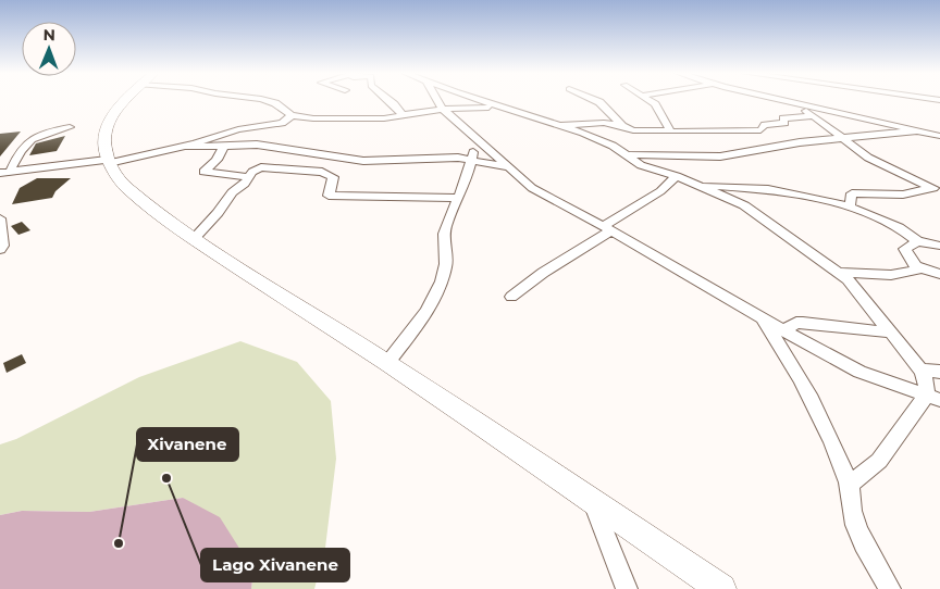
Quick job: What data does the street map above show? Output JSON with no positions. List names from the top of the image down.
{
  "places": ["Lago Xivanene", "Xivanene"],
  "north": "top"
}
